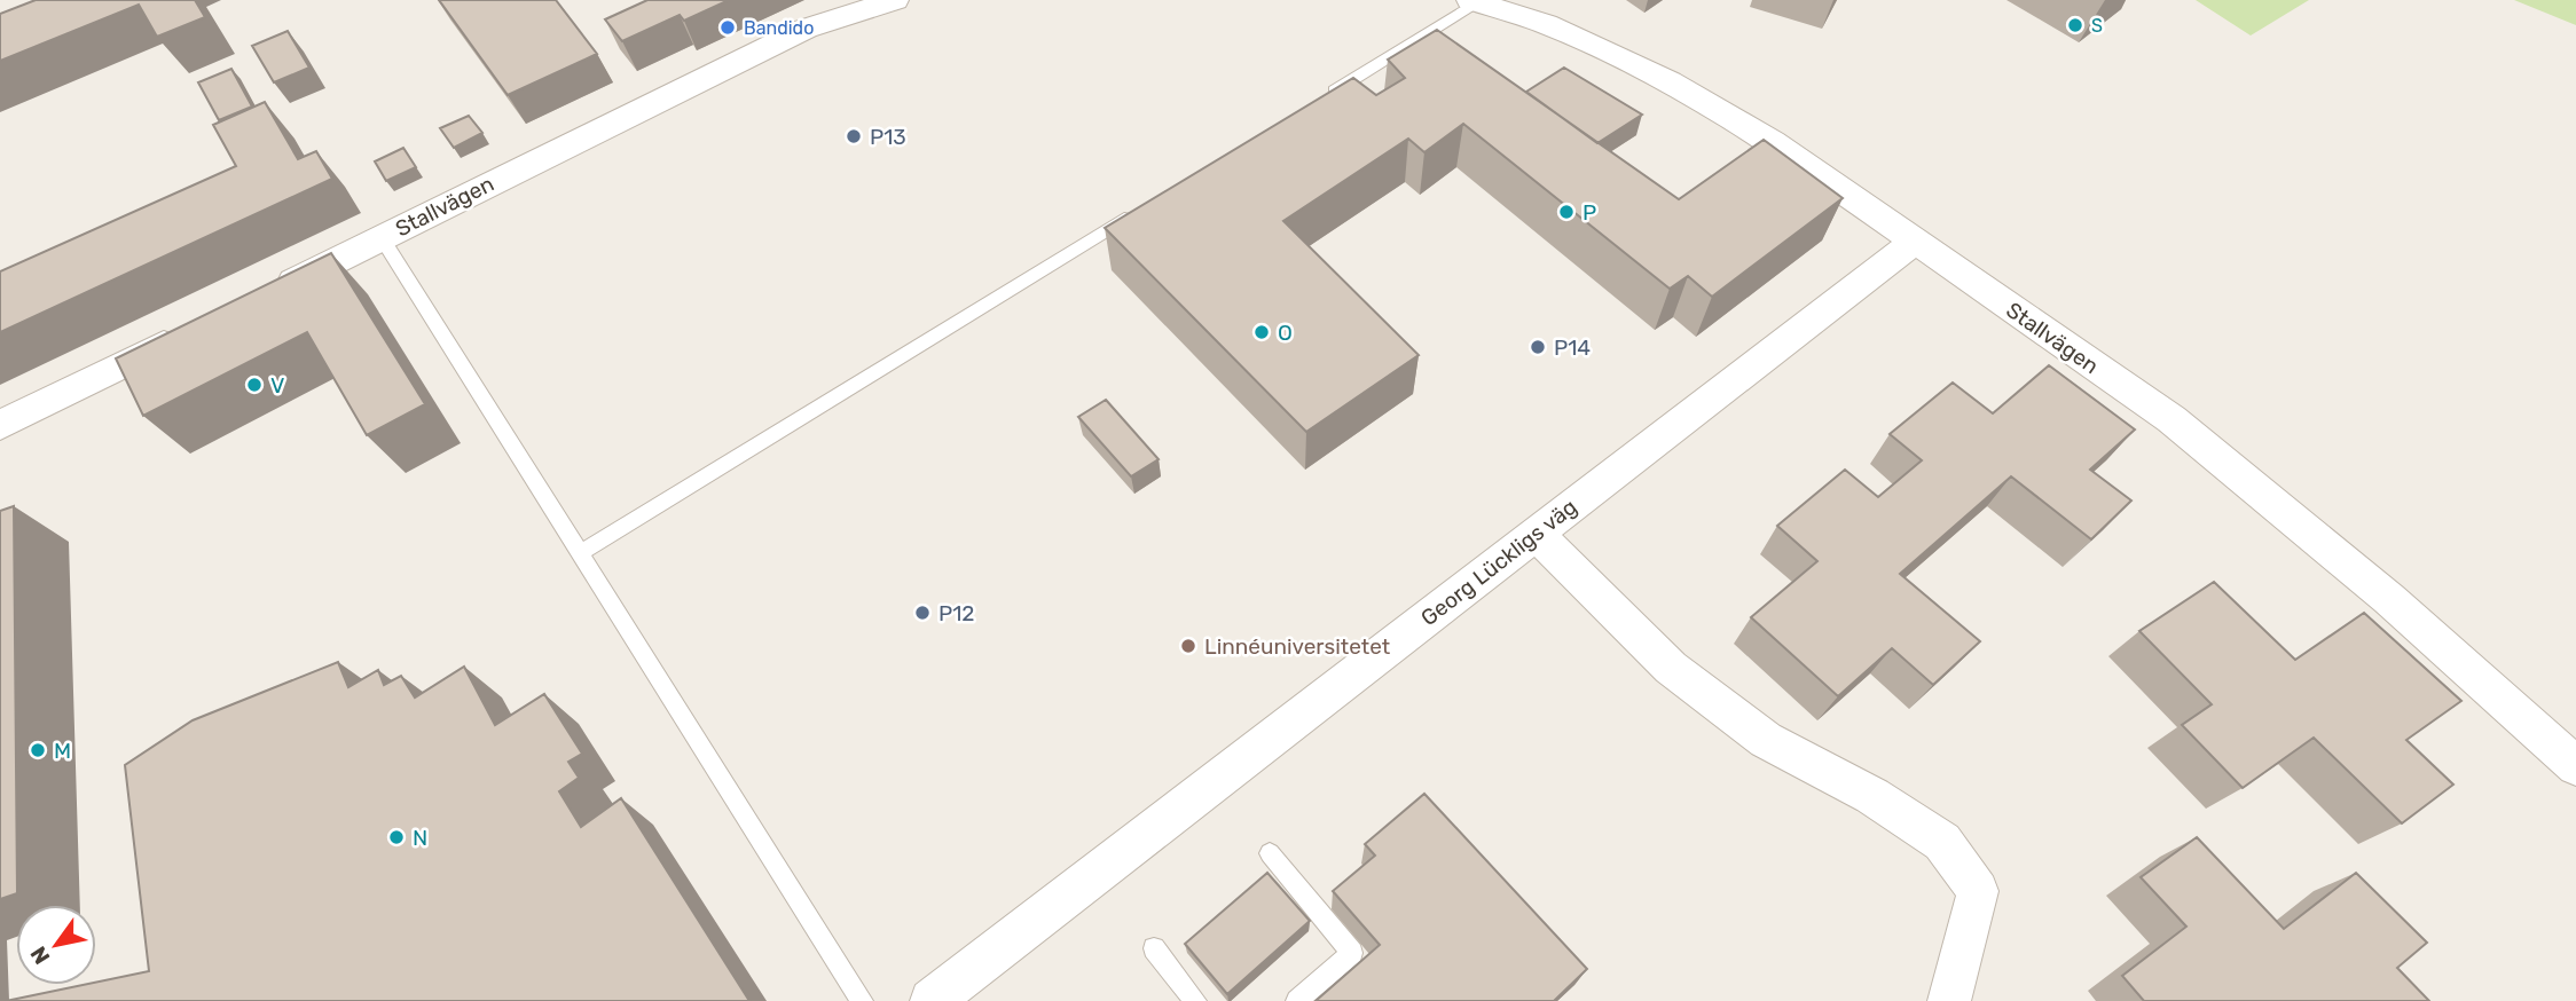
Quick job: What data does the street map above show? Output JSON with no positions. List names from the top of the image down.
{
  "streets": {
    "street": ["Stallvägen", "Georg Lückligs väg"]
  },
  "crossings": [
    ["Stallvägen", "Georg Lückligs väg"]
  ],
  "places": [
    "S",
    "Bandido",
    "P13",
    "P",
    "O",
    "P14",
    "V",
    "P12",
    "Linnéuniversitetet",
    "M",
    "N"
  ],
  "north": "bottom left"
}
